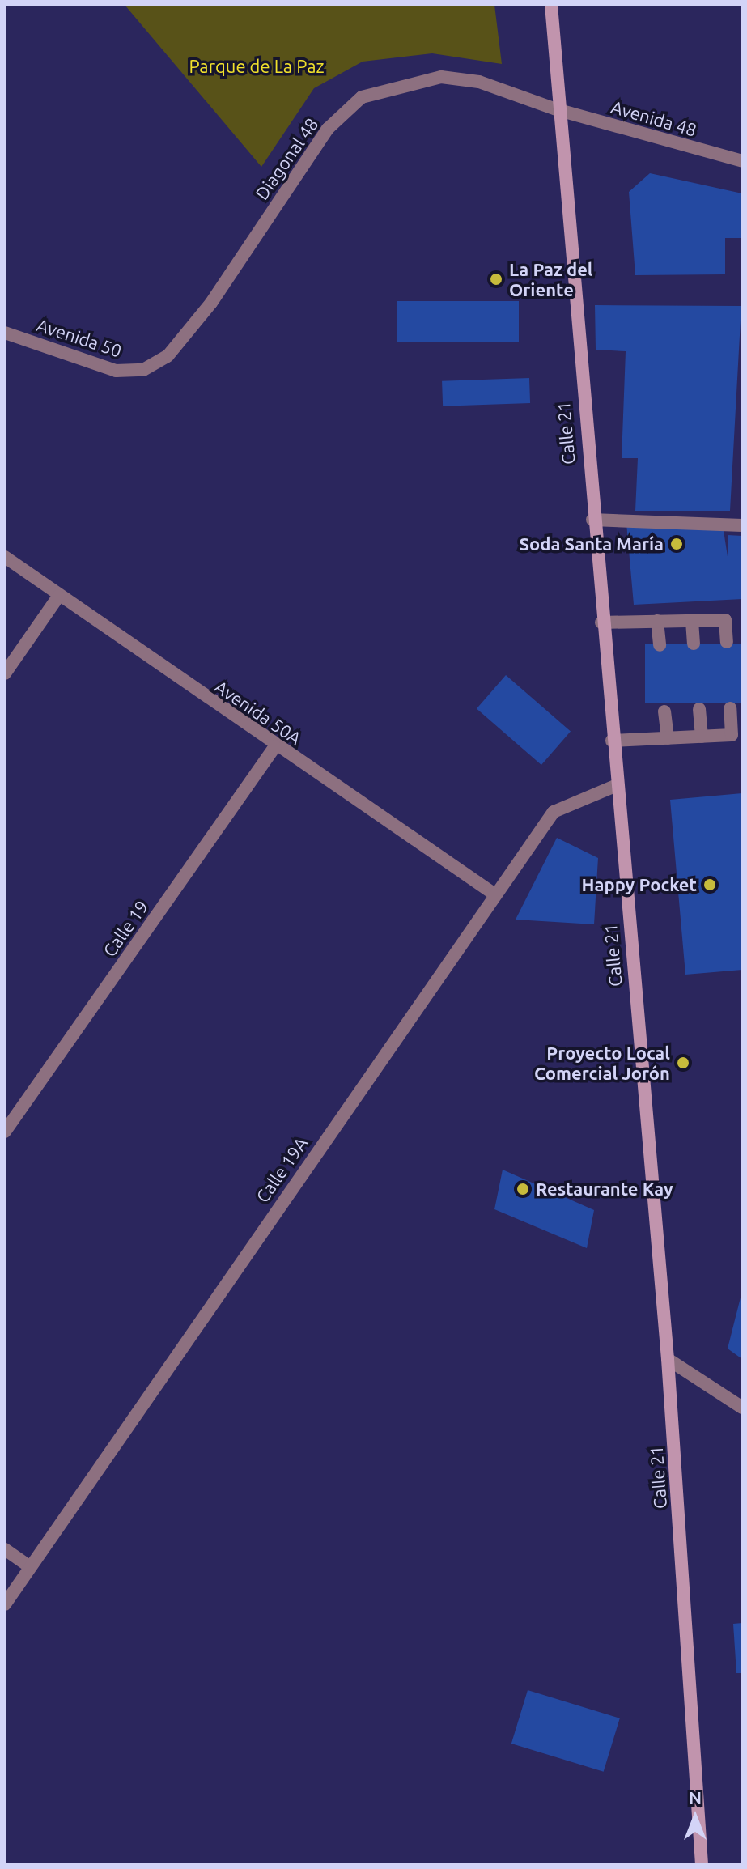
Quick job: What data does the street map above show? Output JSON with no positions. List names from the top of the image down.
{
  "streets": {
    "main road": ["Calle 21"],
    "street": [
      "Avenida 48",
      "Diagonal 48",
      "Avenida 50",
      "Avenida 50A",
      "Calle 19",
      "Calle 19A"
    ]
  },
  "crossings": [
    ["Avenida 48", "Diagonal 48"],
    ["Avenida 48", "Calle 21"],
    ["Diagonal 48", "Avenida 50"],
    ["Diagonal 48", "Calle 21"],
    ["Calle 21", "Calle 19A"],
    ["Avenida 50A", "Calle 19"],
    ["Avenida 50A", "Calle 19A"]
  ],
  "parks": ["Parque de La Paz"],
  "places": [
    "La Paz del Oriente",
    "Soda Santa María",
    "Happy Pocket",
    "Proyecto Local Comercial Jorón",
    "Restaurante Kay"
  ],
  "north": "top"
}
